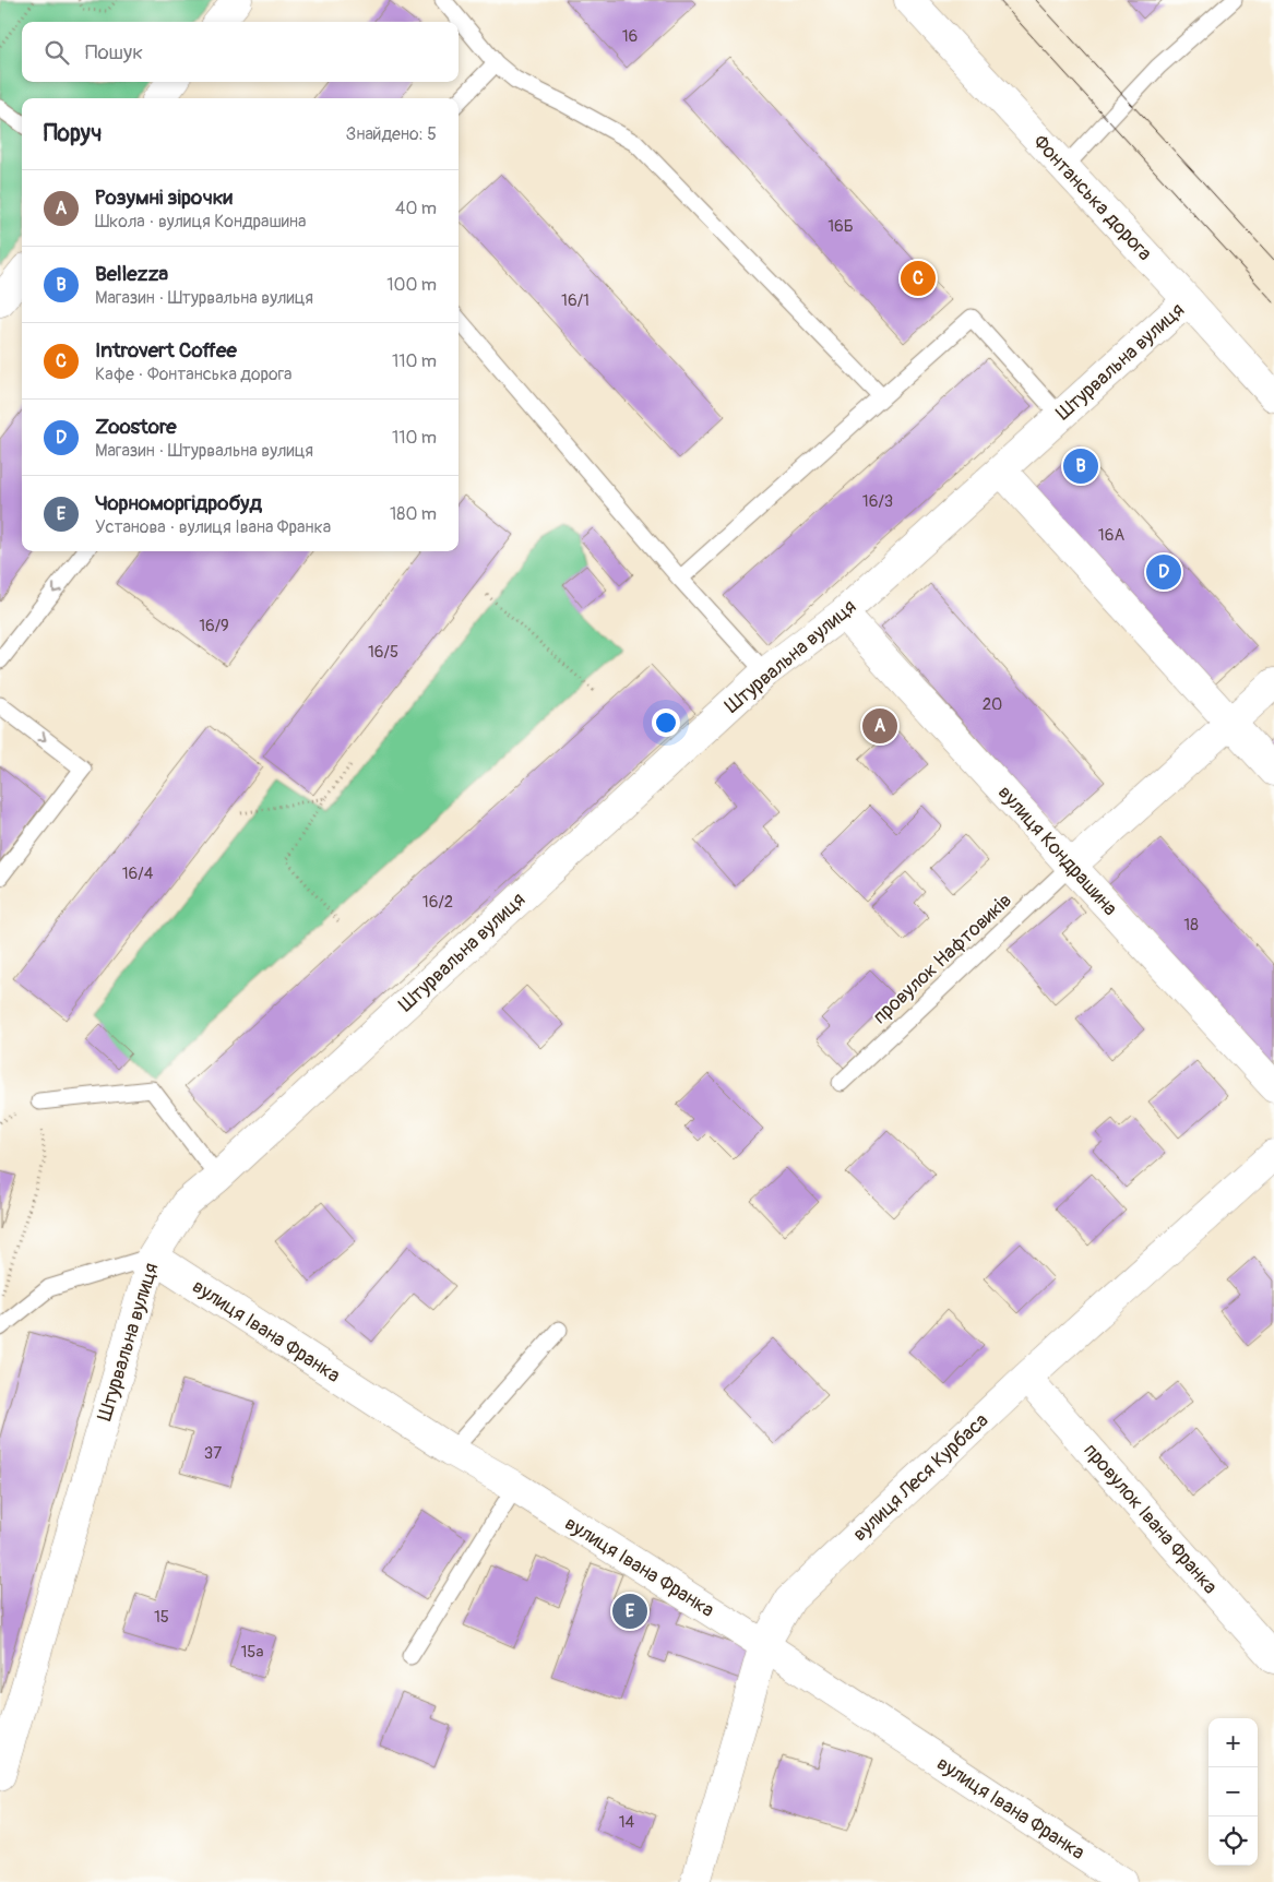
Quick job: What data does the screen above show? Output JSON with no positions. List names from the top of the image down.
{
  "streets": {
    "street": [
      "Фонтанська дорога",
      "Штурвальна вулиця",
      "вулиця Кондрашина",
      "вулиця Івана Франка",
      "вулиця Леся Курбаса",
      "провулок Івана Франка"
    ],
    "lane": ["провулок Нафтовиків"]
  },
  "crossings": [
    ["Фонтанська дорога", "Штурвальна вулиця"],
    ["Штурвальна вулиця", "вулиця Кондрашина"],
    ["Штурвальна вулиця", "вулиця Івана Франка"],
    ["вулиця Кондрашина", "провулок Нафтовиків"],
    ["вулиця Івана Франка", "вулиця Леся Курбаса"],
    ["вулиця Леся Курбаса", "провулок Івана Франка"]
  ],
  "house_numbers": [
    "16",
    "16Б",
    "16/1",
    "16/3",
    "16А",
    "16/9",
    "16/5",
    "20",
    "16/4",
    "16/2",
    "18",
    "37",
    "15",
    "15а",
    "14"
  ],
  "page": {
    "search": "Пошук",
    "heading": ["Поруч", "Знайдено: 5"],
    "list": [
      {
        "mark": "A",
        "name": "Розумні зірочки",
        "note": "Школа · вулиця Кондрашина",
        "value": "40 m"
      },
      {
        "mark": "B",
        "name": "Bellezza",
        "note": "Магазин · Штурвальна вулиця",
        "value": "100 m"
      },
      {
        "mark": "C",
        "name": "Introvert Coffee",
        "note": "Кафе · Фонтанська дорога",
        "value": "110 m"
      },
      {
        "mark": "D",
        "name": "Zoostore",
        "note": "Магазин · Штурвальна вулиця",
        "value": "110 m"
      },
      {
        "mark": "E",
        "name": "Чорноморгідробуд",
        "note": "Установа · вулиця Івана Франка",
        "value": "180 m"
      }
    ],
    "pins": [
      "C",
      "B",
      "D",
      "A",
      "E"
    ],
    "map_buttons": ["+", "−"]
  }
}
